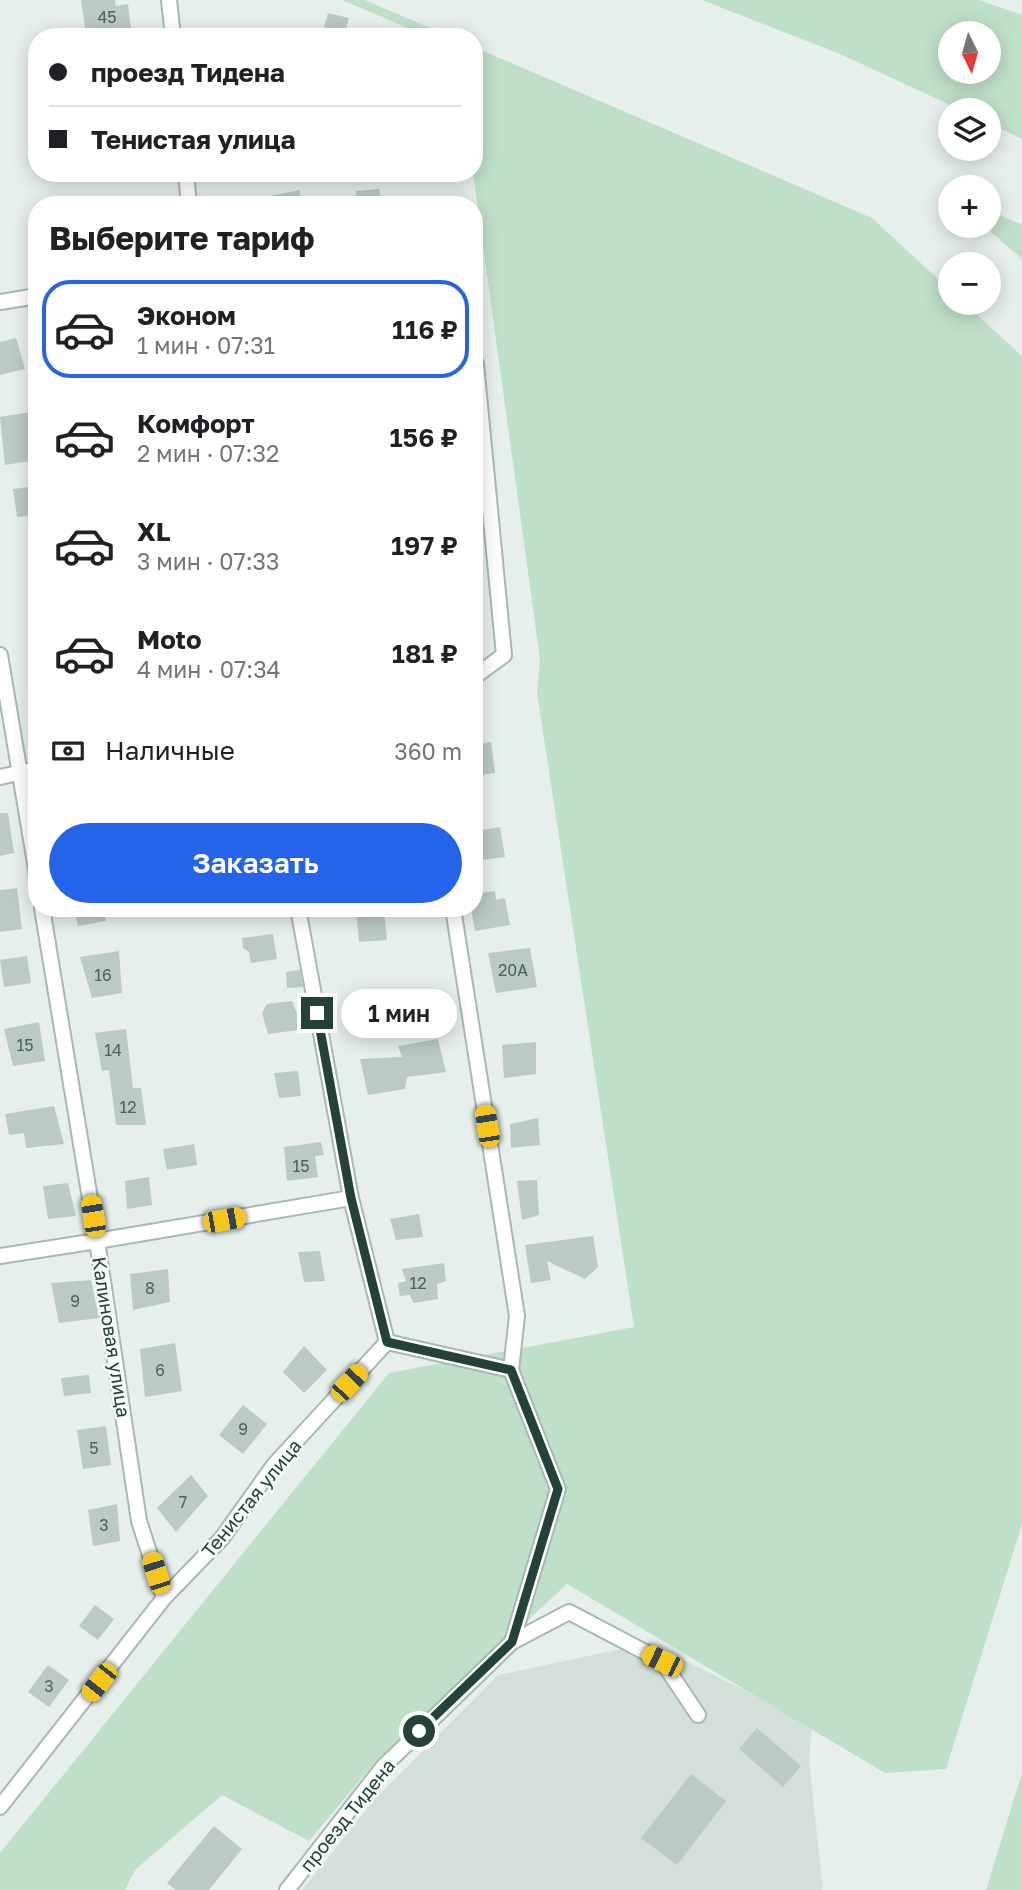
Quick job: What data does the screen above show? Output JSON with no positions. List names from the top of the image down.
{
  "streets": {
    "street": ["Калиновая улица", "Тенистая улица", "проезд Тидена"]
  },
  "crossings": [
    ["Калиновая улица", "Тенистая улица"]
  ],
  "house_numbers": [
    "45",
    "20А",
    "16",
    "15",
    "14",
    "12",
    "15",
    "12",
    "8",
    "9",
    "6",
    "9",
    "5",
    "7",
    "3",
    "3"
  ],
  "north": "bottom",
  "page": {
    "map_buttons": ["+", "−"],
    "banner": ["проезд Тидена", "Тенистая улица"],
    "heading": "Выберите тариф",
    "list": [
      {
        "name": "Эконом",
        "note": "1 мин · 07:31",
        "value": "116 ₽"
      },
      {
        "name": "Комфорт",
        "note": "2 мин · 07:32",
        "value": "156 ₽"
      },
      {
        "name": "XL",
        "note": "3 мин · 07:33",
        "value": "197 ₽"
      },
      {
        "name": "Moto",
        "note": "4 мин · 07:34",
        "value": "181 ₽"
      }
    ],
    "pay": ["Наличные", "360 m"],
    "buttons": "Заказать",
    "bubble": "1 мин"
  }
}
